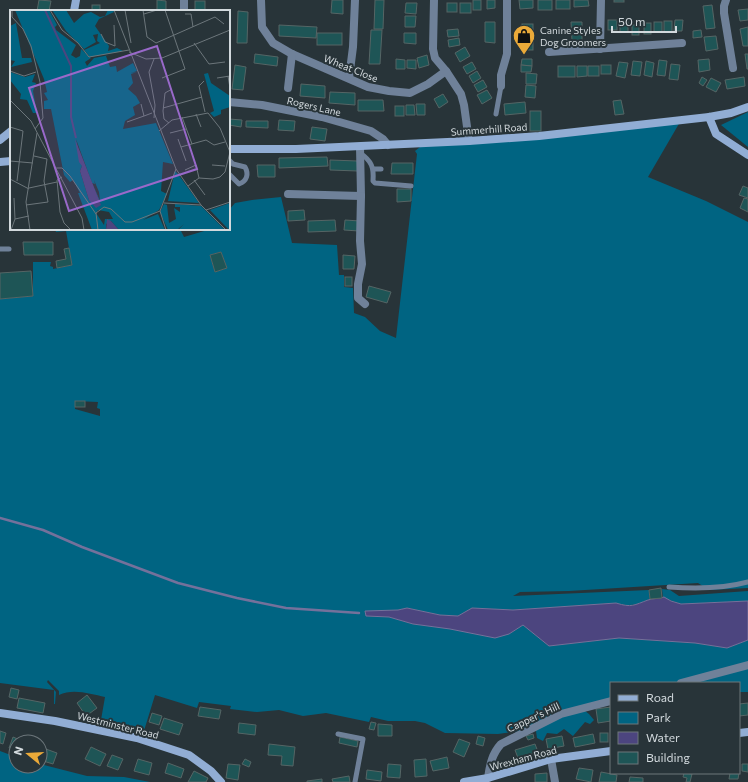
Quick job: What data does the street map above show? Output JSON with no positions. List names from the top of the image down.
{
  "streets": {
    "street": [
      "Wheat Close",
      "Rogers Lane",
      "Summerhill Road",
      "Capper's Hill",
      "Westminster Road",
      "Wrexham Road"
    ]
  },
  "crossings": [
    ["Rogers Lane", "Summerhill Road"],
    ["Capper's Hill", "Wrexham Road"]
  ],
  "places": {
    "shop": ["Canine Styles Dog Groomers"]
  },
  "legend": [
    "Road",
    "Park",
    "Water",
    "Building"
  ],
  "scale_bar": "50 m",
  "north": "left"
}
